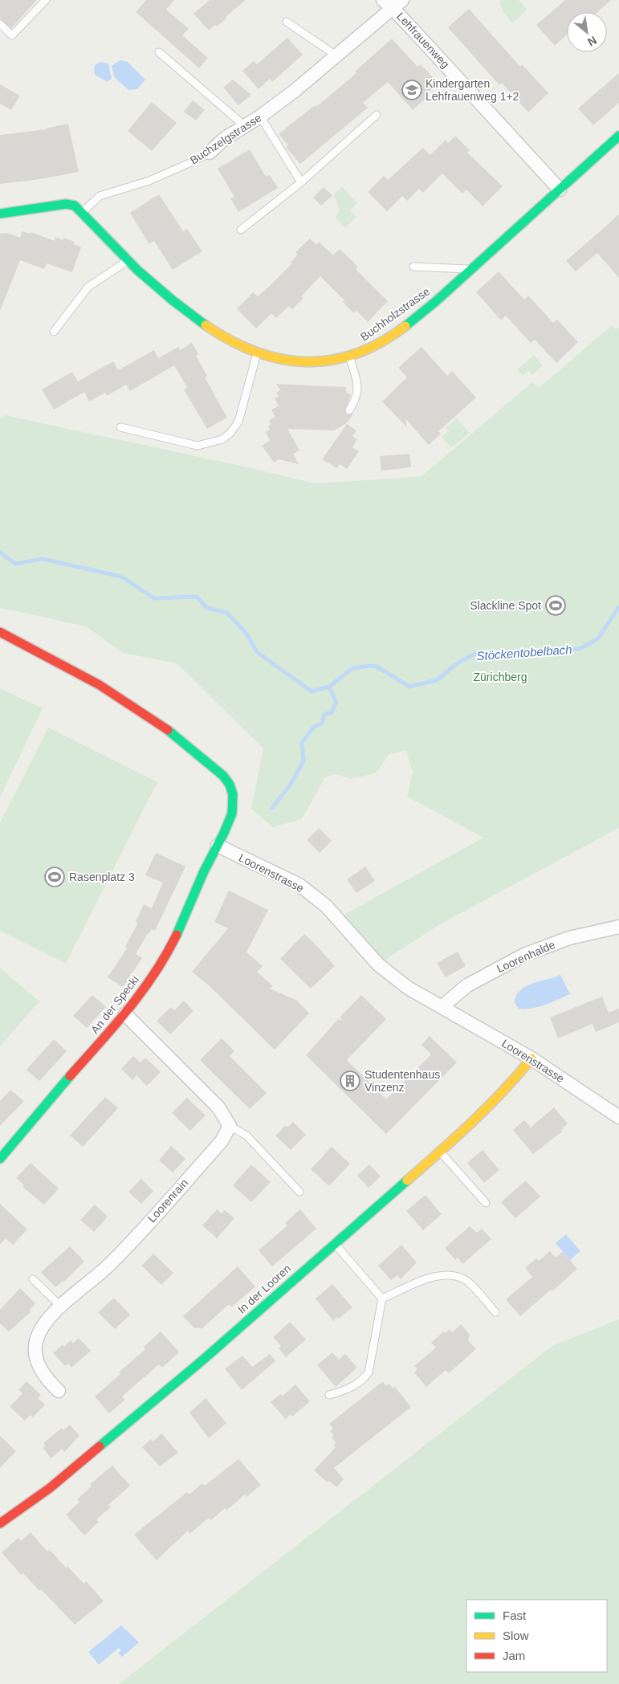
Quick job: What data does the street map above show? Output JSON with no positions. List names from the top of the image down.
{
  "streets": {
    "street": [
      "Lehfrauenweg",
      "Buchzelgstrasse",
      "Buchholzstrasse",
      "Loorenstrasse",
      "Loorenhalde",
      "An der Specki",
      "Loorenrain",
      "In der Looren"
    ]
  },
  "crossings": [
    ["Lehfrauenweg", "Buchzelgstrasse"],
    ["Lehfrauenweg", "Buchholzstrasse"],
    ["Buchzelgstrasse", "Buchholzstrasse"],
    ["Loorenstrasse", "Loorenhalde"],
    ["Loorenstrasse", "An der Specki"],
    ["Loorenstrasse", "In der Looren"]
  ],
  "water": ["Stöckentobelbach"],
  "parks": ["Zürichberg"],
  "places": {
    "school or university": ["Kindergarten Lehfrauenweg 1+2"],
    "sports": ["Slackline Spot", "Rasenplatz 3"],
    "building": ["Studentenhaus Vinzenz"]
  },
  "legend": ["Fast", "Slow", "Jam"],
  "north": "bottom right"
}
